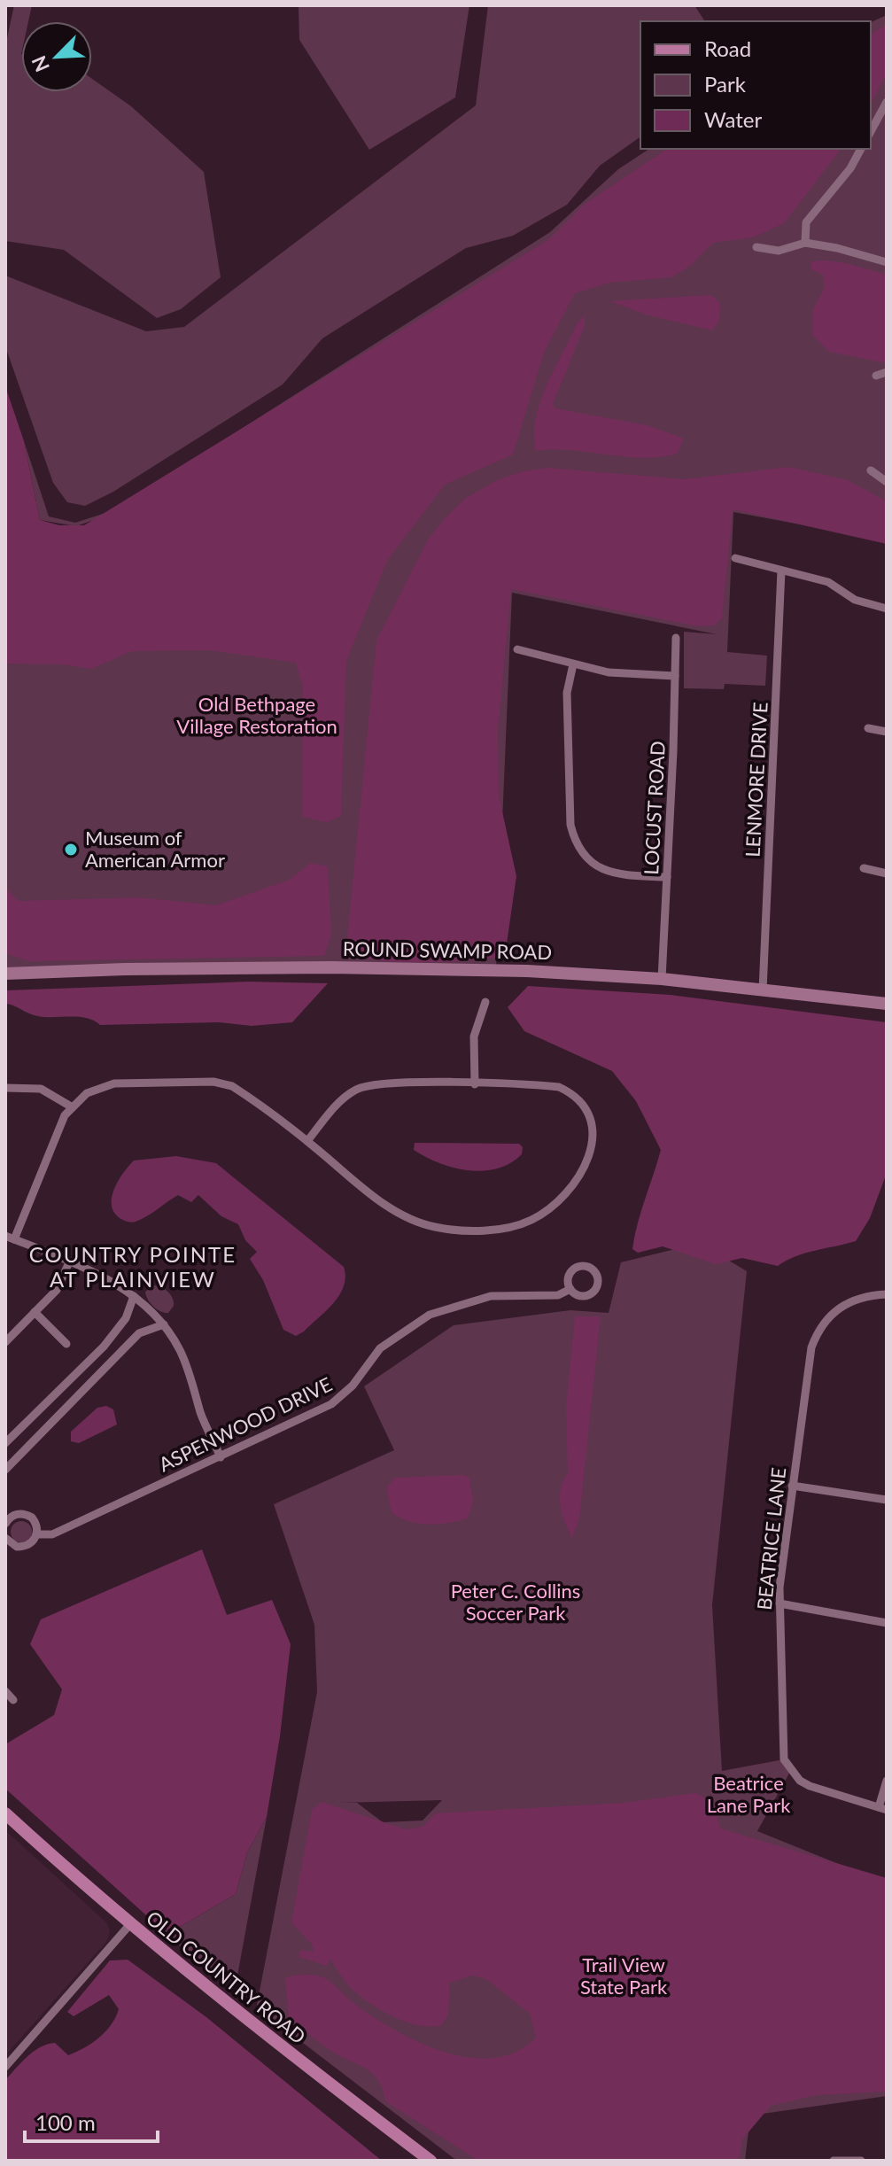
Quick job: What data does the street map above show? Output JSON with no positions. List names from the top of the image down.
{
  "streets": {
    "main road": ["ROUND SWAMP ROAD", "OLD COUNTRY ROAD"],
    "street": [
      "LENMORE DRIVE",
      "LOCUST ROAD",
      "ASPENWOOD DRIVE",
      "BEATRICE LANE"
    ]
  },
  "crossings": [
    ["LENMORE DRIVE", "ROUND SWAMP ROAD"],
    ["LOCUST ROAD", "ROUND SWAMP ROAD"]
  ],
  "districts": ["COUNTRY POINTE AT PLAINVIEW"],
  "parks": [
    "Old Bethpage Village Restoration",
    "Peter C. Collins Soccer Park",
    "Beatrice Lane Park",
    "Trail View State Park"
  ],
  "places": ["Museum of American Armor"],
  "legend": ["Road", "Park", "Water"],
  "scale_bar": "100 m",
  "north": "bottom left"
}
